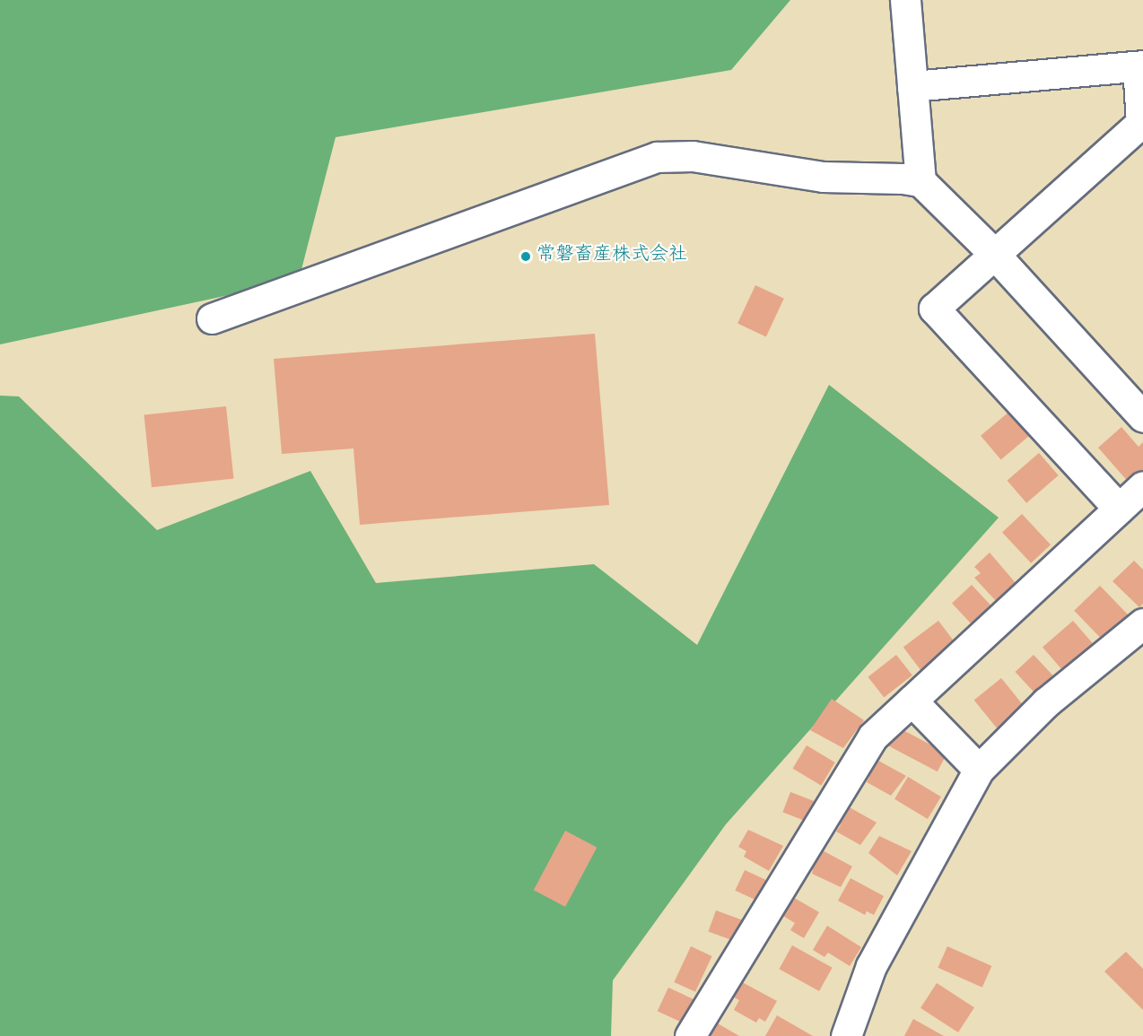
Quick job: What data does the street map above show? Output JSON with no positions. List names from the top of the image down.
{
  "places": ["常磐畜産株式会社"]
}
